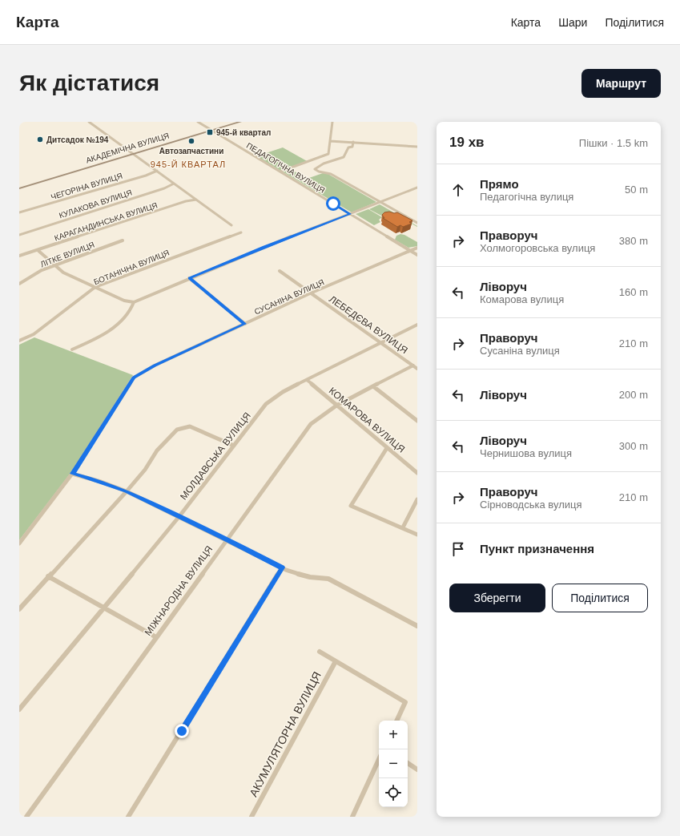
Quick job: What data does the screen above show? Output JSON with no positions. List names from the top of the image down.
{
  "streets": {
    "main road": ["АКАДЕМІЧНА ВУЛИЦЯ"],
    "street": [
      "ПЕДАГОГІЧНА ВУЛИЦЯ",
      "ЧЕГОРІНА ВУЛИЦЯ",
      "КУЛАКОВА ВУЛИЦЯ",
      "КАРАГАНДИНСЬКА ВУЛИЦЯ",
      "ЛІТКЕ ВУЛИЦЯ",
      "БОТАНІЧНА ВУЛИЦЯ",
      "СУСАНІНА ВУЛИЦЯ",
      "ЛЕБЕДЄВА ВУЛИЦЯ",
      "КОМАРОВА ВУЛИЦЯ",
      "МОЛДАВСЬКА ВУЛИЦЯ",
      "МІЖНАРОДНА ВУЛИЦЯ",
      "АКУМУЛЯТОРНА ВУЛИЦЯ"
    ]
  },
  "crossings": [
    ["АКАДЕМІЧНА ВУЛИЦЯ", "ПЕДАГОГІЧНА ВУЛИЦЯ"],
    ["ПЕДАГОГІЧНА ВУЛИЦЯ", "СУСАНІНА ВУЛИЦЯ"],
    ["СУСАНІНА ВУЛИЦЯ", "ЛЕБЕДЄВА ВУЛИЦЯ"],
    ["ЛЕБЕДЄВА ВУЛИЦЯ", "МОЛДАВСЬКА ВУЛИЦЯ"],
    ["ЛЕБЕДЄВА ВУЛИЦЯ", "МІЖНАРОДНА ВУЛИЦЯ"],
    ["КОМАРОВА ВУЛИЦЯ", "МОЛДАВСЬКА ВУЛИЦЯ"],
    ["КОМАРОВА ВУЛИЦЯ", "МІЖНАРОДНА ВУЛИЦЯ"]
  ],
  "districts": ["945-Й КВАРТАЛ"],
  "places": {
    "transit": ["945-й квартал"],
    "other": ["Дитсадок №194", "Автозапчастини"]
  },
  "page": {
    "header": "Карта",
    "nav": ["Карта", "Шари", "Поділитися"],
    "buttons": [
      "Маршрут",
      ["Зберегти", "Поділитися"]
    ],
    "title": "Як дістатися",
    "heading": ["19 хв", "Пішки · 1.5 km"],
    "list": [
      ["Прямо", "Педагогічна вулиця", "50 m"],
      ["Праворуч", "Холмогоровська вулиця", "380 m"],
      ["Ліворуч", "Комарова вулиця", "160 m"],
      ["Праворуч", "Сусаніна вулиця", "210 m"],
      ["Ліворуч", "200 m"],
      ["Ліворуч", "Чернишова вулиця", "300 m"],
      ["Праворуч", "Сірноводська вулиця", "210 m"],
      "Пункт призначення"
    ],
    "map_buttons": ["+", "−"]
  }
}
